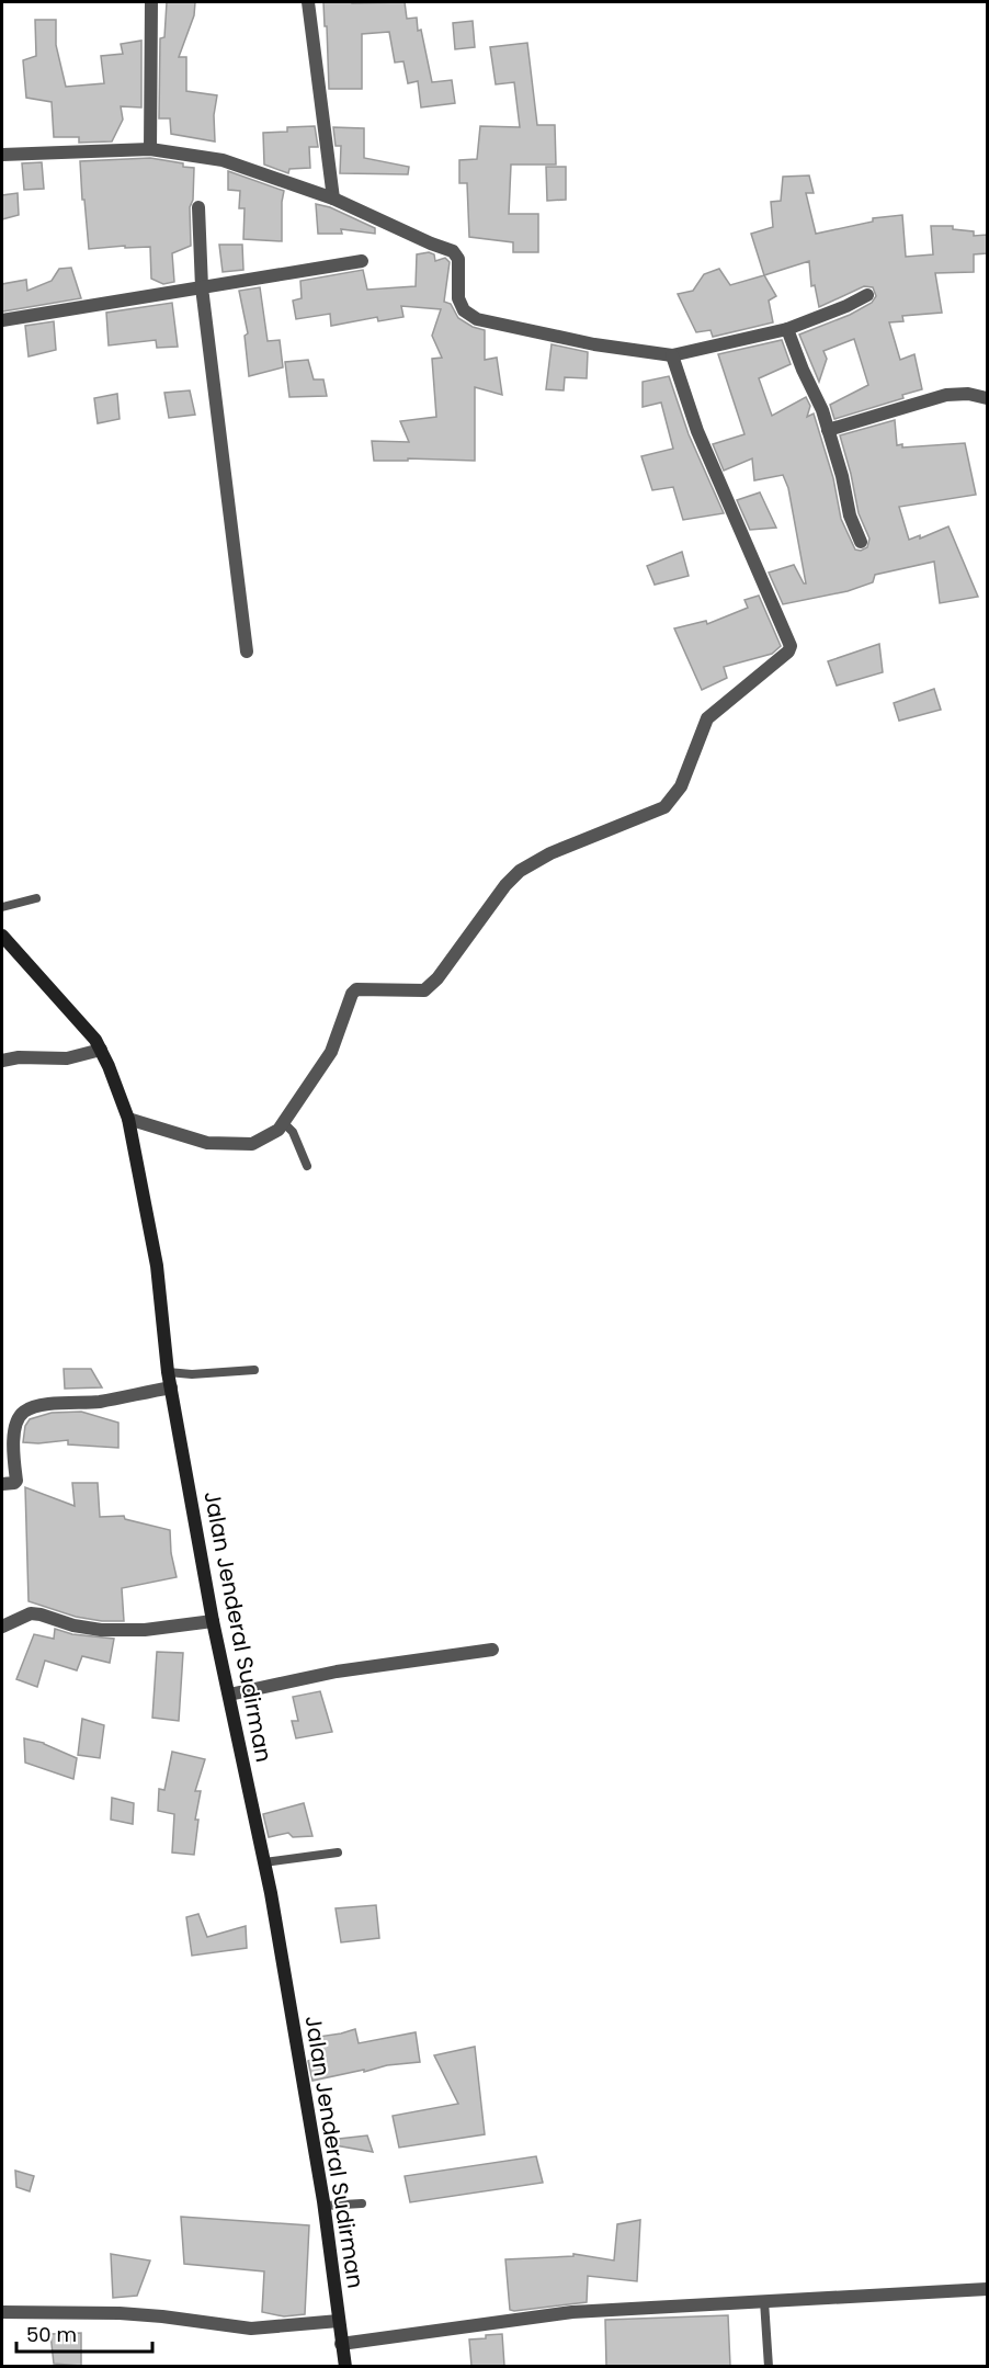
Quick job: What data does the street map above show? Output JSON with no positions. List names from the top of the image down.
{
  "streets": {
    "main road": ["Jalan Jenderal Sudirman"]
  },
  "scale_bar": "50 m"
}
